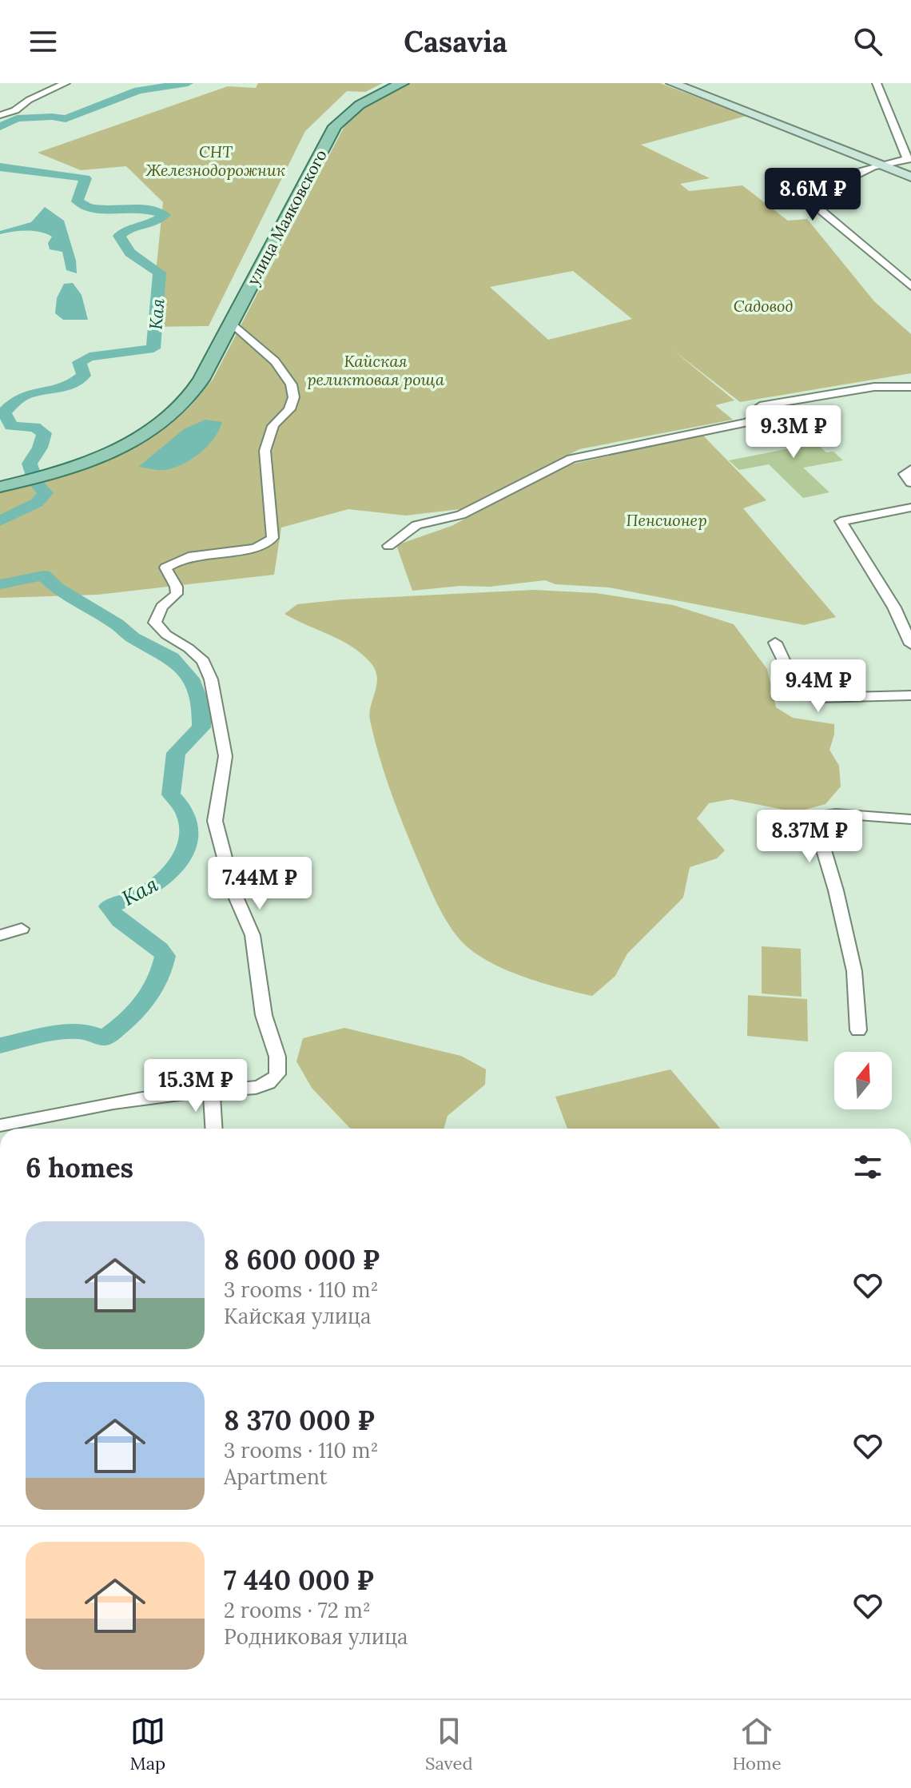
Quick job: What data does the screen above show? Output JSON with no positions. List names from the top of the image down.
{
  "streets": {
    "main road": ["улица Маяковского"]
  },
  "water": ["Кая"],
  "parks": [
    "СНТ Железнодорожник",
    "Садовод",
    "Кайская реликтовая роща",
    "Пенсионер"
  ],
  "north": "top",
  "page": {
    "header": "Casavia",
    "price": [
      "8.6M ₽",
      "9.3M ₽",
      "9.4M ₽",
      "8.37M ₽",
      "7.44M ₽",
      "15.3M ₽"
    ],
    "heading": "6 homes",
    "list": [
      {
        "name": "8 600 000 ₽",
        "note": "3 rooms · 110 m² · Кайская улица"
      },
      {
        "name": "8 370 000 ₽",
        "note": "3 rooms · 110 m² · Apartment"
      },
      {
        "name": "7 440 000 ₽",
        "note": "2 rooms · 72 m² · Родниковая улица"
      }
    ],
    "tabs": ["Map", "Saved", "Home"]
  }
}
